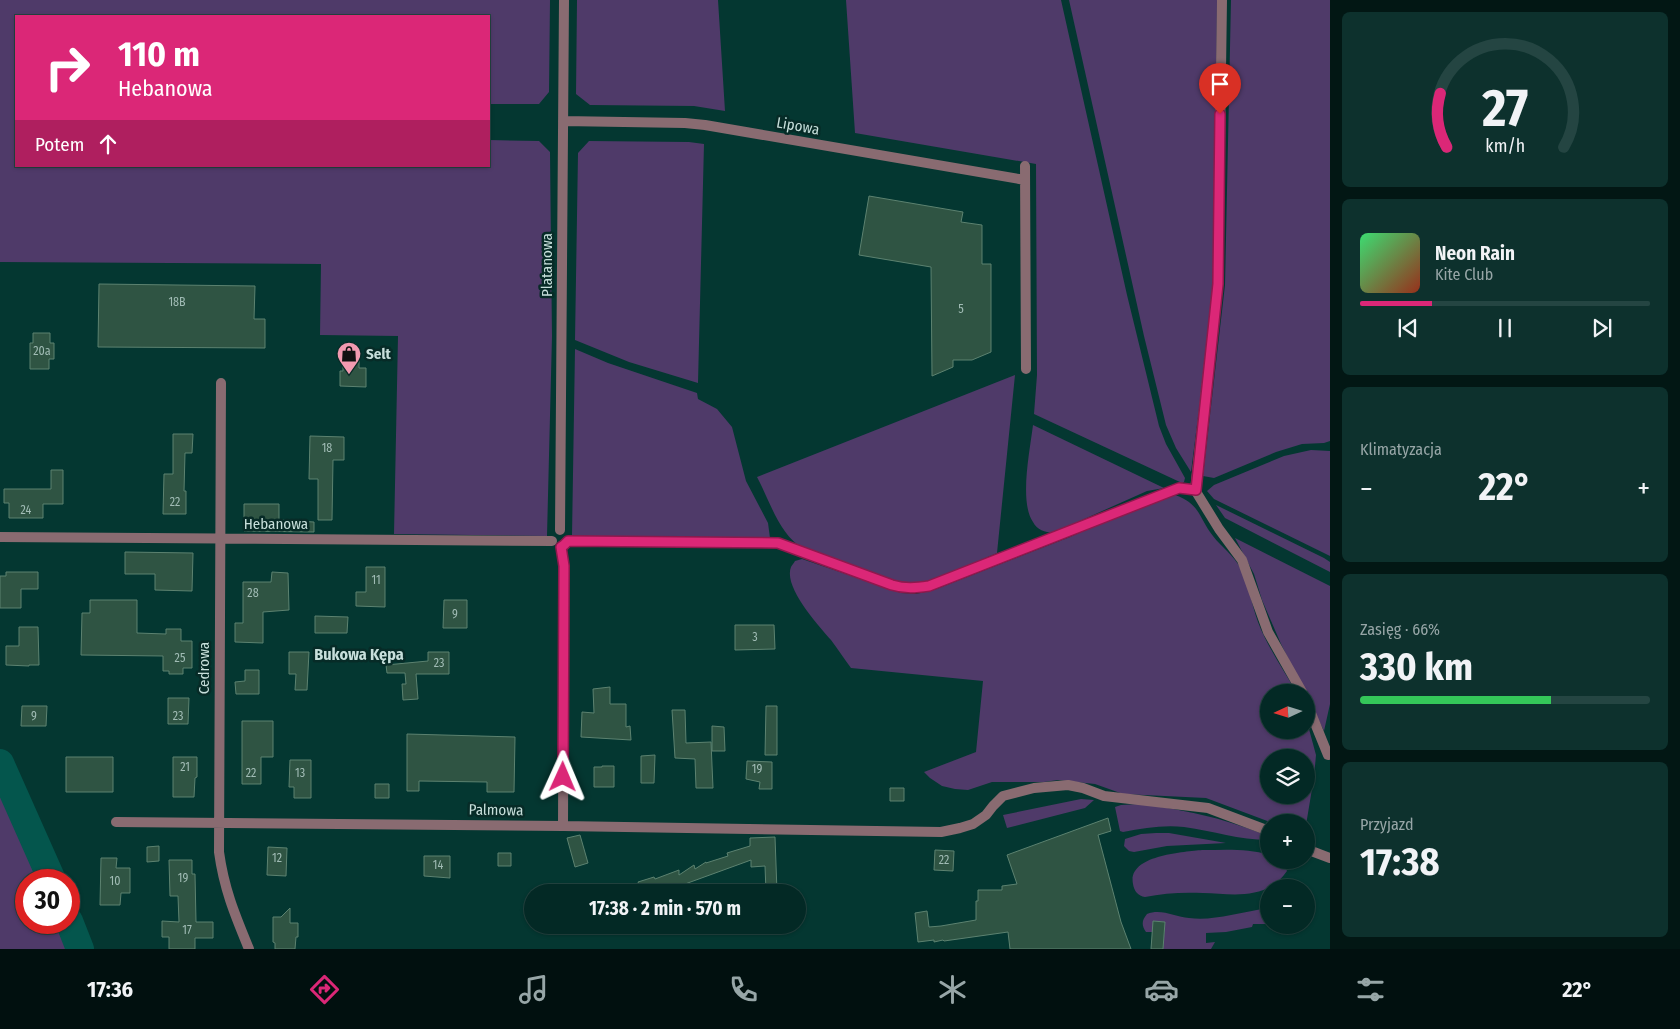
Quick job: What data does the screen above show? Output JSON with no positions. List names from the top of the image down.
{
  "streets": {
    "street": [
      "Lipowa",
      "Platanowa",
      "Hebanowa",
      "Cedrowa",
      "Palmowa"
    ]
  },
  "crossings": [
    ["Lipowa", "Platanowa"],
    ["Platanowa", "Hebanowa"],
    ["Hebanowa", "Cedrowa"],
    ["Cedrowa", "Palmowa"]
  ],
  "districts": ["Bukowa Kępa"],
  "places": {
    "shop": ["Selt"]
  },
  "house_numbers": [
    "18B",
    "5",
    "20a",
    "18",
    "22",
    "24",
    "11",
    "28",
    "9",
    "3",
    "25",
    "23",
    "9",
    "23",
    "21",
    "19",
    "22",
    "13",
    "12",
    "22",
    "14",
    "19",
    "10",
    "17"
  ],
  "north": "left",
  "page": {
    "turn": ["110 m", "Hebanowa"],
    "then": "Potem",
    "song": ["Neon Rain", "Kite Club"],
    "tile": [
      "Klimatyzacja",
      ["Zasięg · 66%", "330 km"],
      ["Przyjazd", "17:38"]
    ],
    "heat": ["−", "22°", "+"],
    "map_buttons": ["+", "−"],
    "limit": "30",
    "trip": "17:38 · 2 min · 570 m",
    "tabs": ["17:36", "22°"],
    "gauge": ["27", "km/h"]
  }
}
